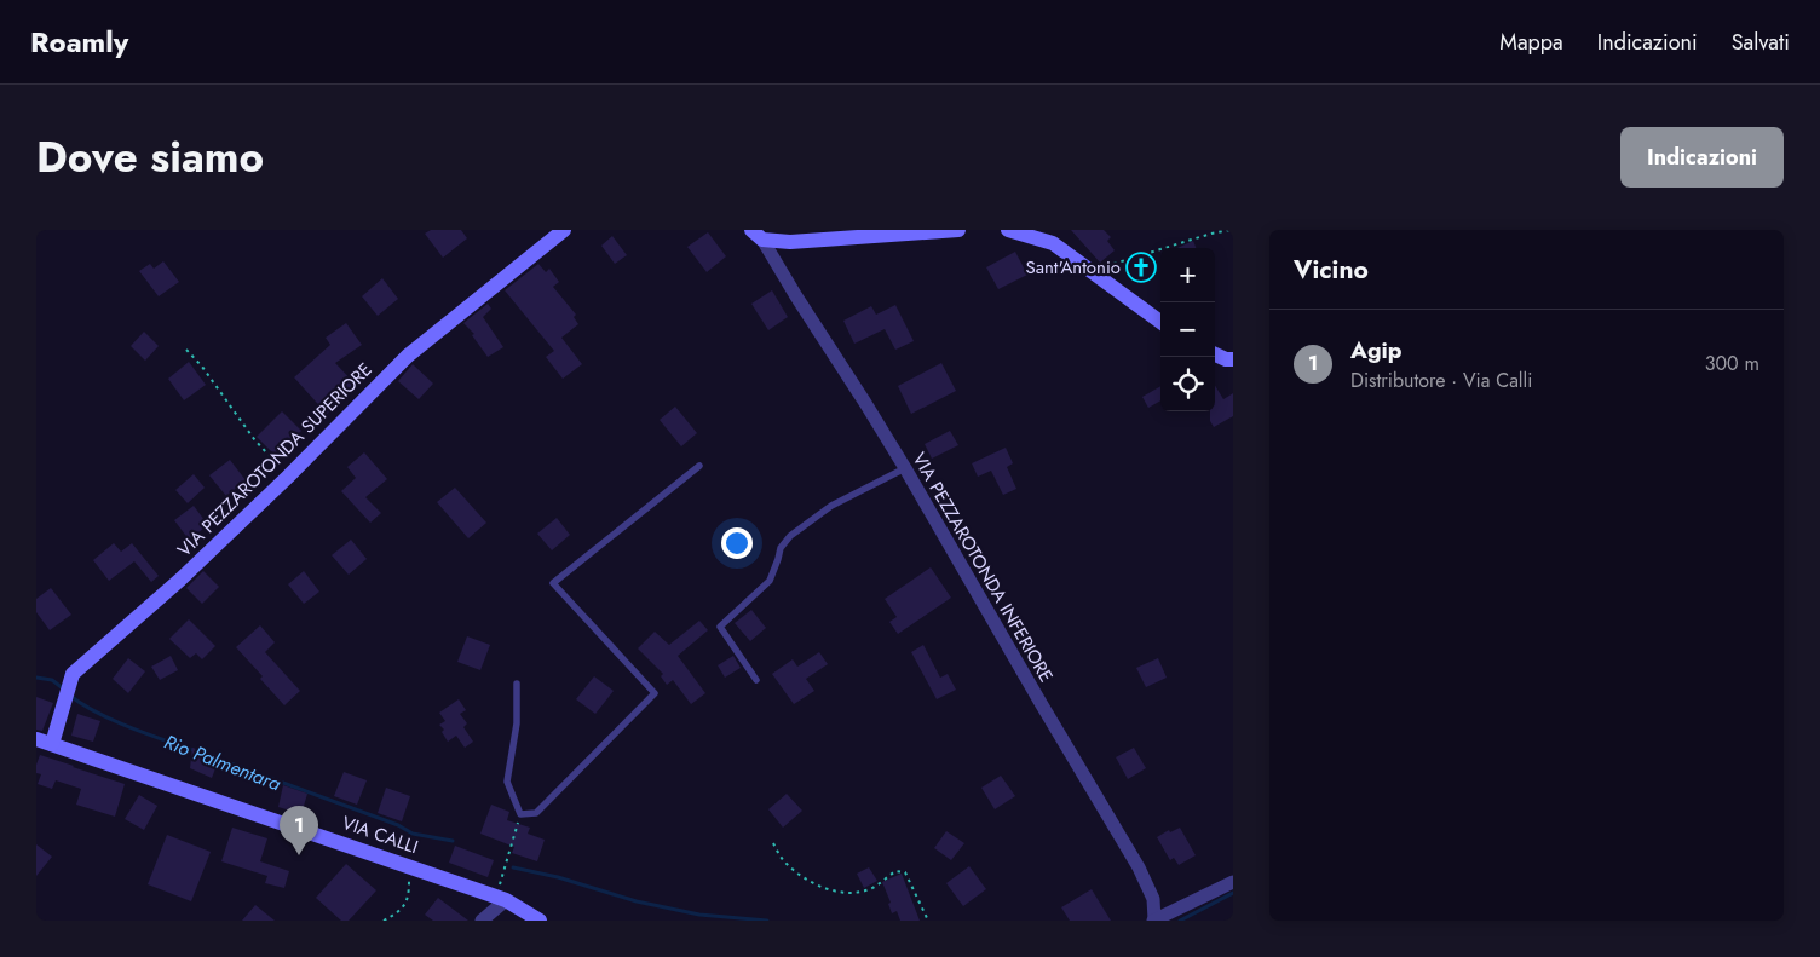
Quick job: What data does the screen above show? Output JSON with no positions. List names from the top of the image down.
{
  "streets": {
    "street": ["VIA PEZZAROTONDA SUPERIORE", "VIA PEZZAROTONDA INFERIORE", "VIA CALLI"]
  },
  "crossings": [
    ["VIA PEZZAROTONDA SUPERIORE", "VIA CALLI"]
  ],
  "water": ["Rio Palmentara"],
  "places": {
    "church": ["Sant'Antonio"]
  },
  "page": {
    "header": "Roamly",
    "nav": ["Mappa", "Indicazioni", "Salvati"],
    "title": "Dove siamo",
    "buttons": "Indicazioni",
    "heading": "Vicino",
    "map_buttons": ["+", "−"],
    "list": [
      {
        "mark": "1",
        "name": "Agip",
        "note": "Distributore · Via Calli",
        "value": "300 m"
      }
    ],
    "pins": "1"
  }
}
